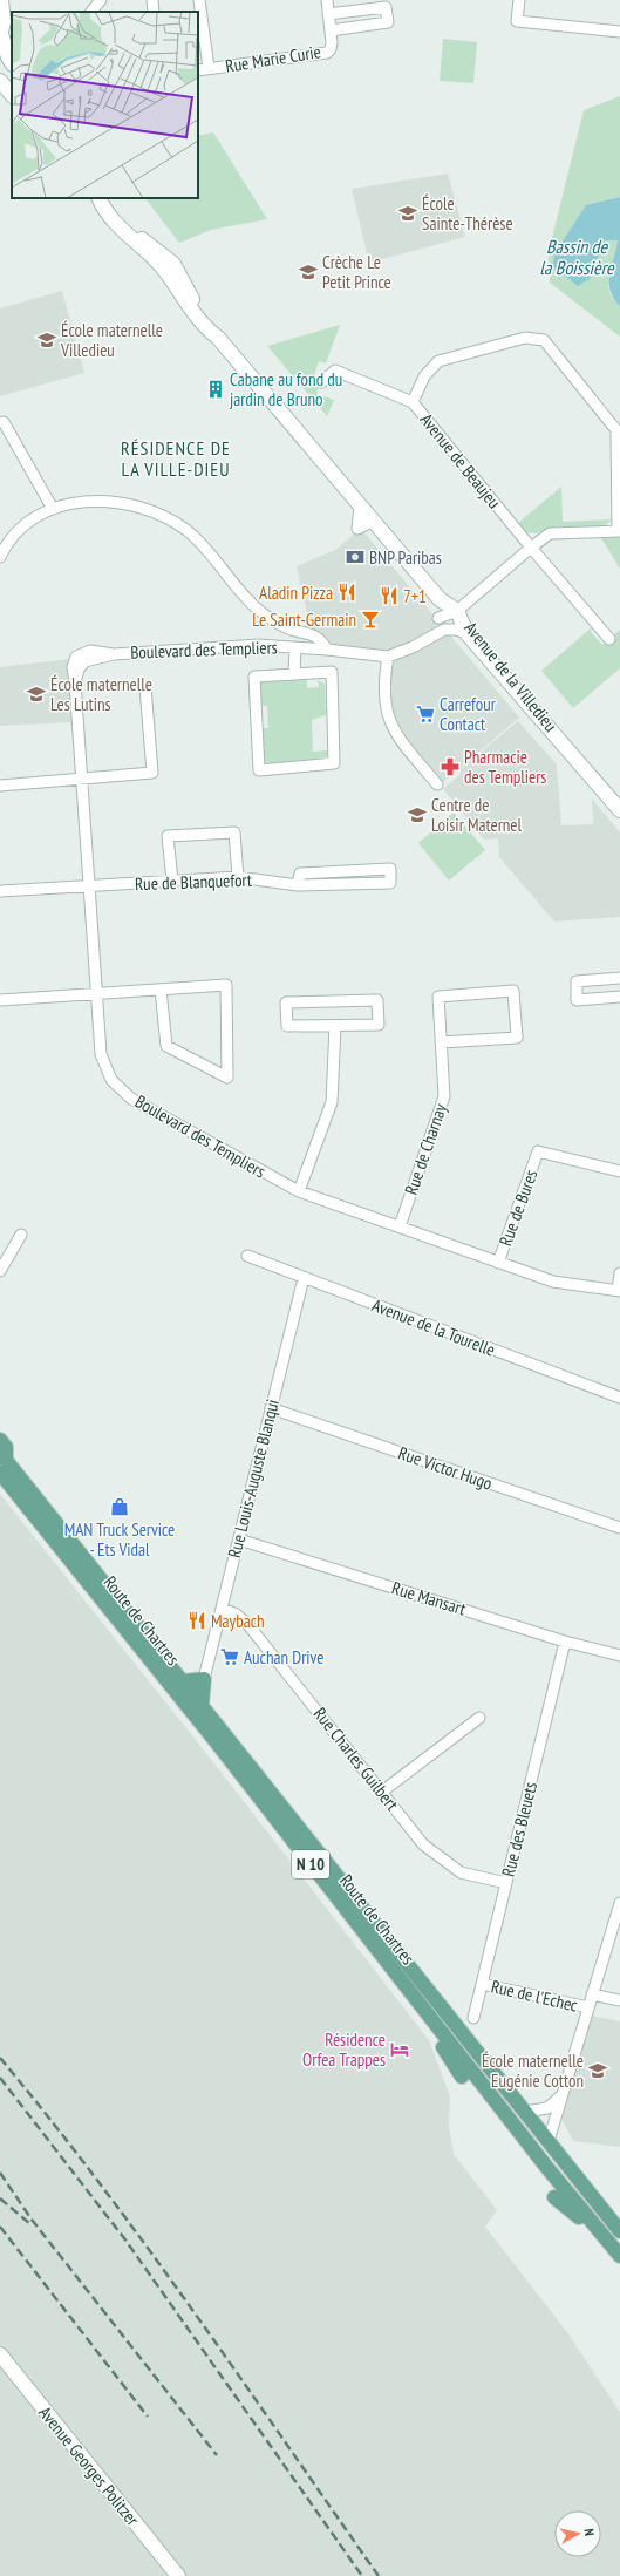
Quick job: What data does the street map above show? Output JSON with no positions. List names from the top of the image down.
{
  "streets": {
    "main road": ["Route de Chartres", "N 10"],
    "street": [
      "Rue Marie Curie",
      "Avenue de Beaujeu",
      "Boulevard des Templiers",
      "Avenue de la Villedieu",
      "Rue de Blanquefort",
      "Rue de Charnay",
      "Rue de Bures",
      "Avenue de la Tourelle",
      "Rue Victor Hugo",
      "Rue Louis-Auguste Blanqui",
      "Rue Mansart",
      "Rue Charles Guilbert",
      "Rue des Bleuets",
      "Rue de l'Echec",
      "Avenue Georges Politzer"
    ]
  },
  "crossings": [
    ["Boulevard des Templiers", "Rue de Blanquefort"],
    ["Boulevard des Templiers", "Rue de Charnay"],
    ["Boulevard des Templiers", "Rue de Bures"],
    ["Avenue de la Tourelle", "Rue Louis-Auguste Blanqui"],
    ["Rue Victor Hugo", "Rue Louis-Auguste Blanqui"],
    ["Rue Louis-Auguste Blanqui", "Rue Mansart"],
    ["Rue Louis-Auguste Blanqui", "Rue Charles Guilbert"],
    ["Rue Mansart", "Rue des Bleuets"],
    ["Rue Charles Guilbert", "Rue des Bleuets"],
    ["Rue des Bleuets", "Rue de l'Echec"]
  ],
  "districts": ["RÉSIDENCE DE LA VILLE-DIEU"],
  "water": ["Bassin de la Boissière"],
  "places": {
    "school or university": [
      "École Sainte-Thérèse",
      "Crèche Le Petit Prince",
      "École maternelle Villedieu",
      "École maternelle Les Lutins",
      "Centre de Loisir Maternel",
      "École maternelle Eugénie Cotton"
    ],
    "building": ["Cabane au fond du jardin de Bruno"],
    "bank": ["BNP Paribas"],
    "restaurant": ["Aladin Pizza", "7+1", "Maybach"],
    "bar": ["Le Saint-Germain"],
    "supermarket": ["Carrefour Contact", "Auchan Drive"],
    "pharmacy": ["Pharmacie des Templiers"],
    "shop": ["MAN Truck Service - Ets Vidal"],
    "hotel": ["Résidence Orfea Trappes"]
  },
  "north": "right"
}
